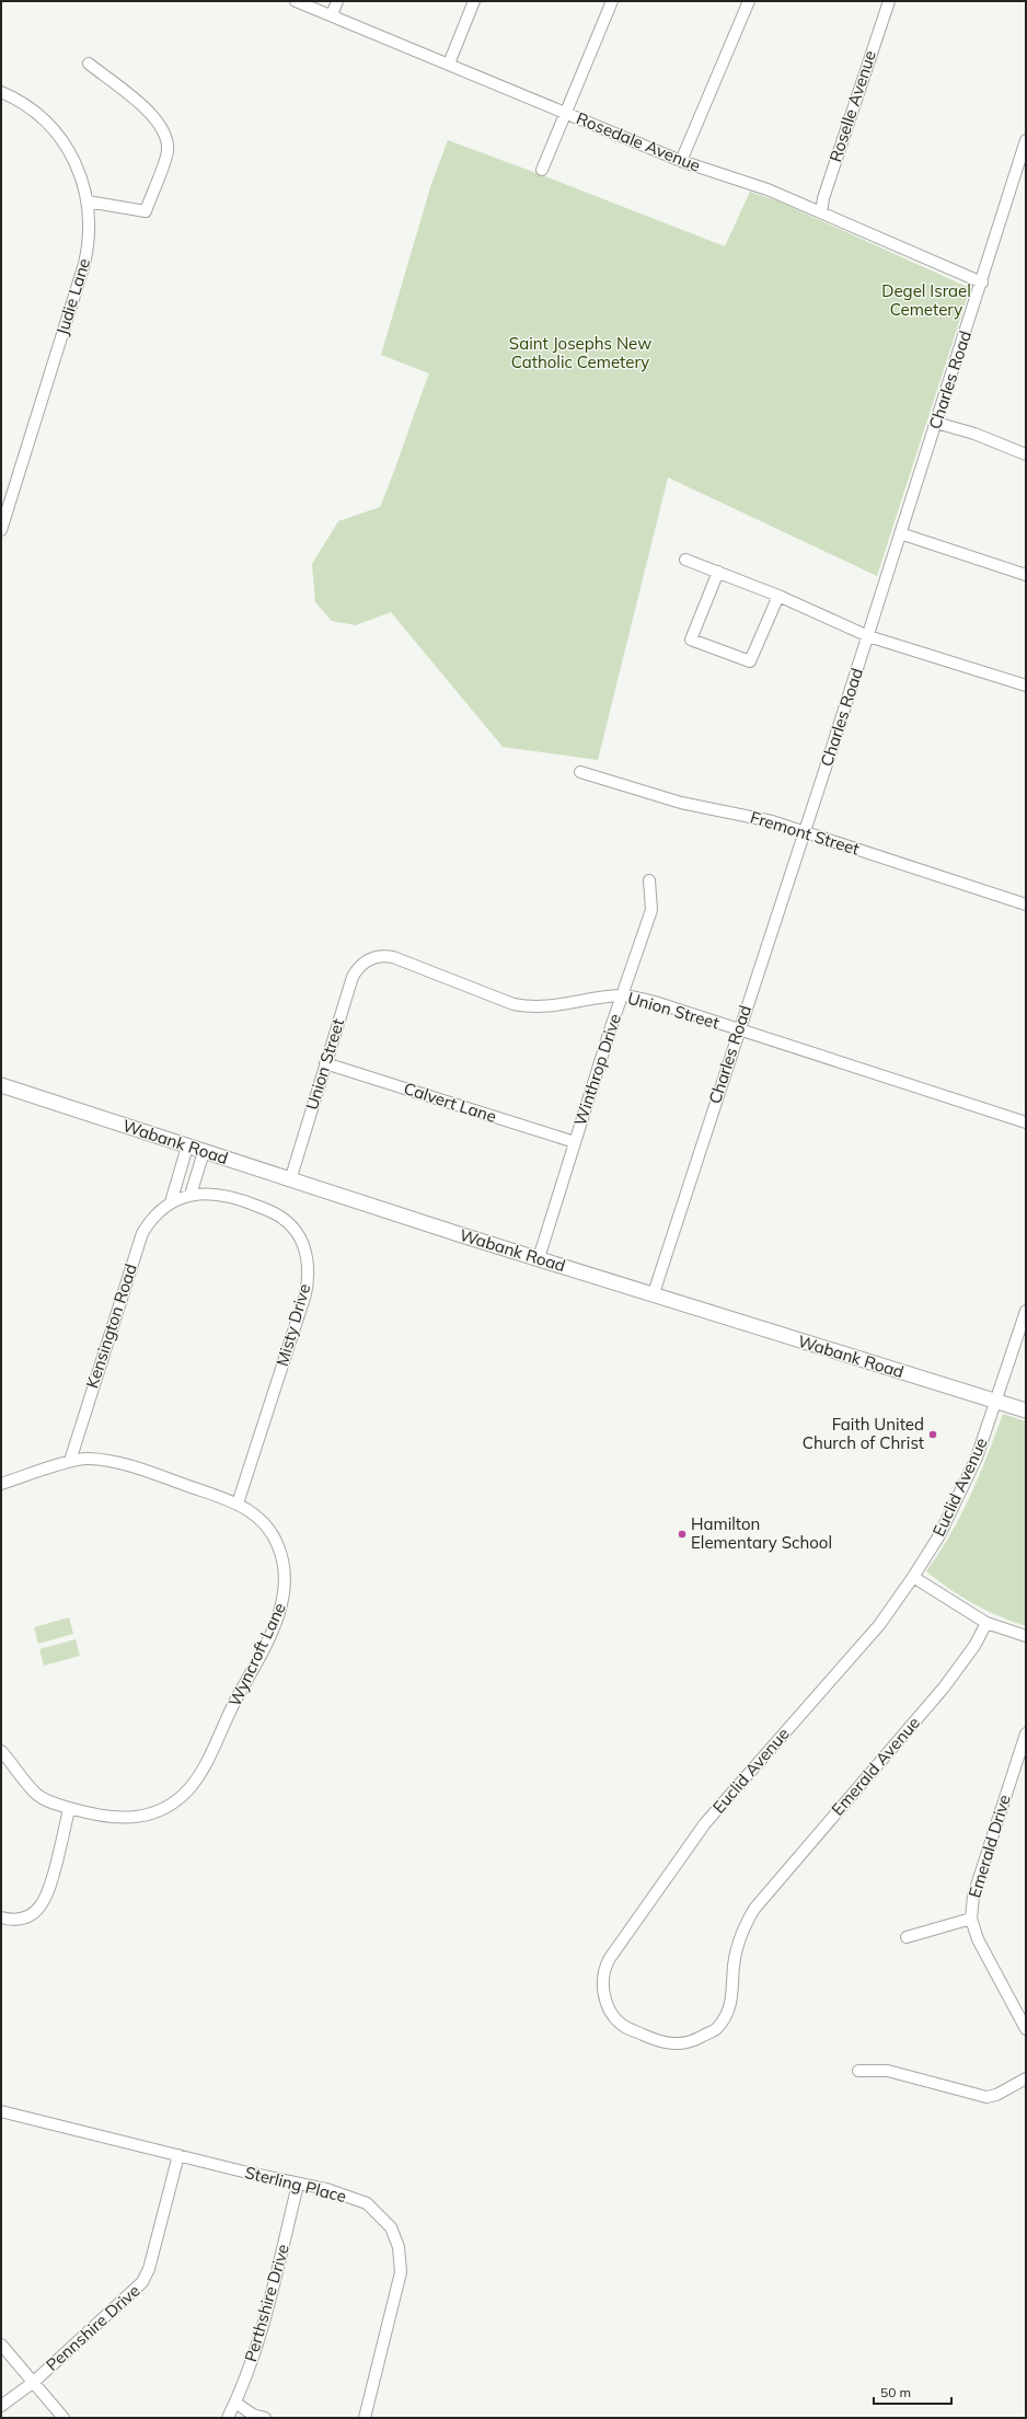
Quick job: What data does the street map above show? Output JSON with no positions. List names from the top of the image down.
{
  "streets": {
    "street": [
      "Roselle Avenue",
      "Rosedale Avenue",
      "Judie Lane",
      "Charles Road",
      "Fremont Street",
      "Union Street",
      "Winthrop Drive",
      "Calvert Lane",
      "Wabank Road",
      "Misty Drive",
      "Kensington Road",
      "Euclid Avenue",
      "Wyncroft Lane",
      "Emerald Avenue",
      "Emerald Drive",
      "Sterling Place",
      "Perthshire Drive",
      "Pennshire Drive"
    ]
  },
  "crossings": [
    ["Roselle Avenue", "Rosedale Avenue"],
    ["Rosedale Avenue", "Charles Road"],
    ["Charles Road", "Fremont Street"],
    ["Charles Road", "Union Street"],
    ["Charles Road", "Wabank Road"],
    ["Union Street", "Winthrop Drive"],
    ["Union Street", "Calvert Lane"],
    ["Union Street", "Wabank Road"],
    ["Winthrop Drive", "Calvert Lane"],
    ["Winthrop Drive", "Wabank Road"],
    ["Wabank Road", "Euclid Avenue"],
    ["Misty Drive", "Kensington Road"],
    ["Misty Drive", "Wyncroft Lane"],
    ["Kensington Road", "Wyncroft Lane"],
    ["Euclid Avenue", "Emerald Avenue"],
    ["Sterling Place", "Perthshire Drive"],
    ["Sterling Place", "Pennshire Drive"]
  ],
  "parks": ["Degel Israel Cemetery", "Saint Josephs New Catholic Cemetery"],
  "places": ["Faith United Church of Christ", "Hamilton Elementary School"],
  "scale_bar": "50 m"
}
